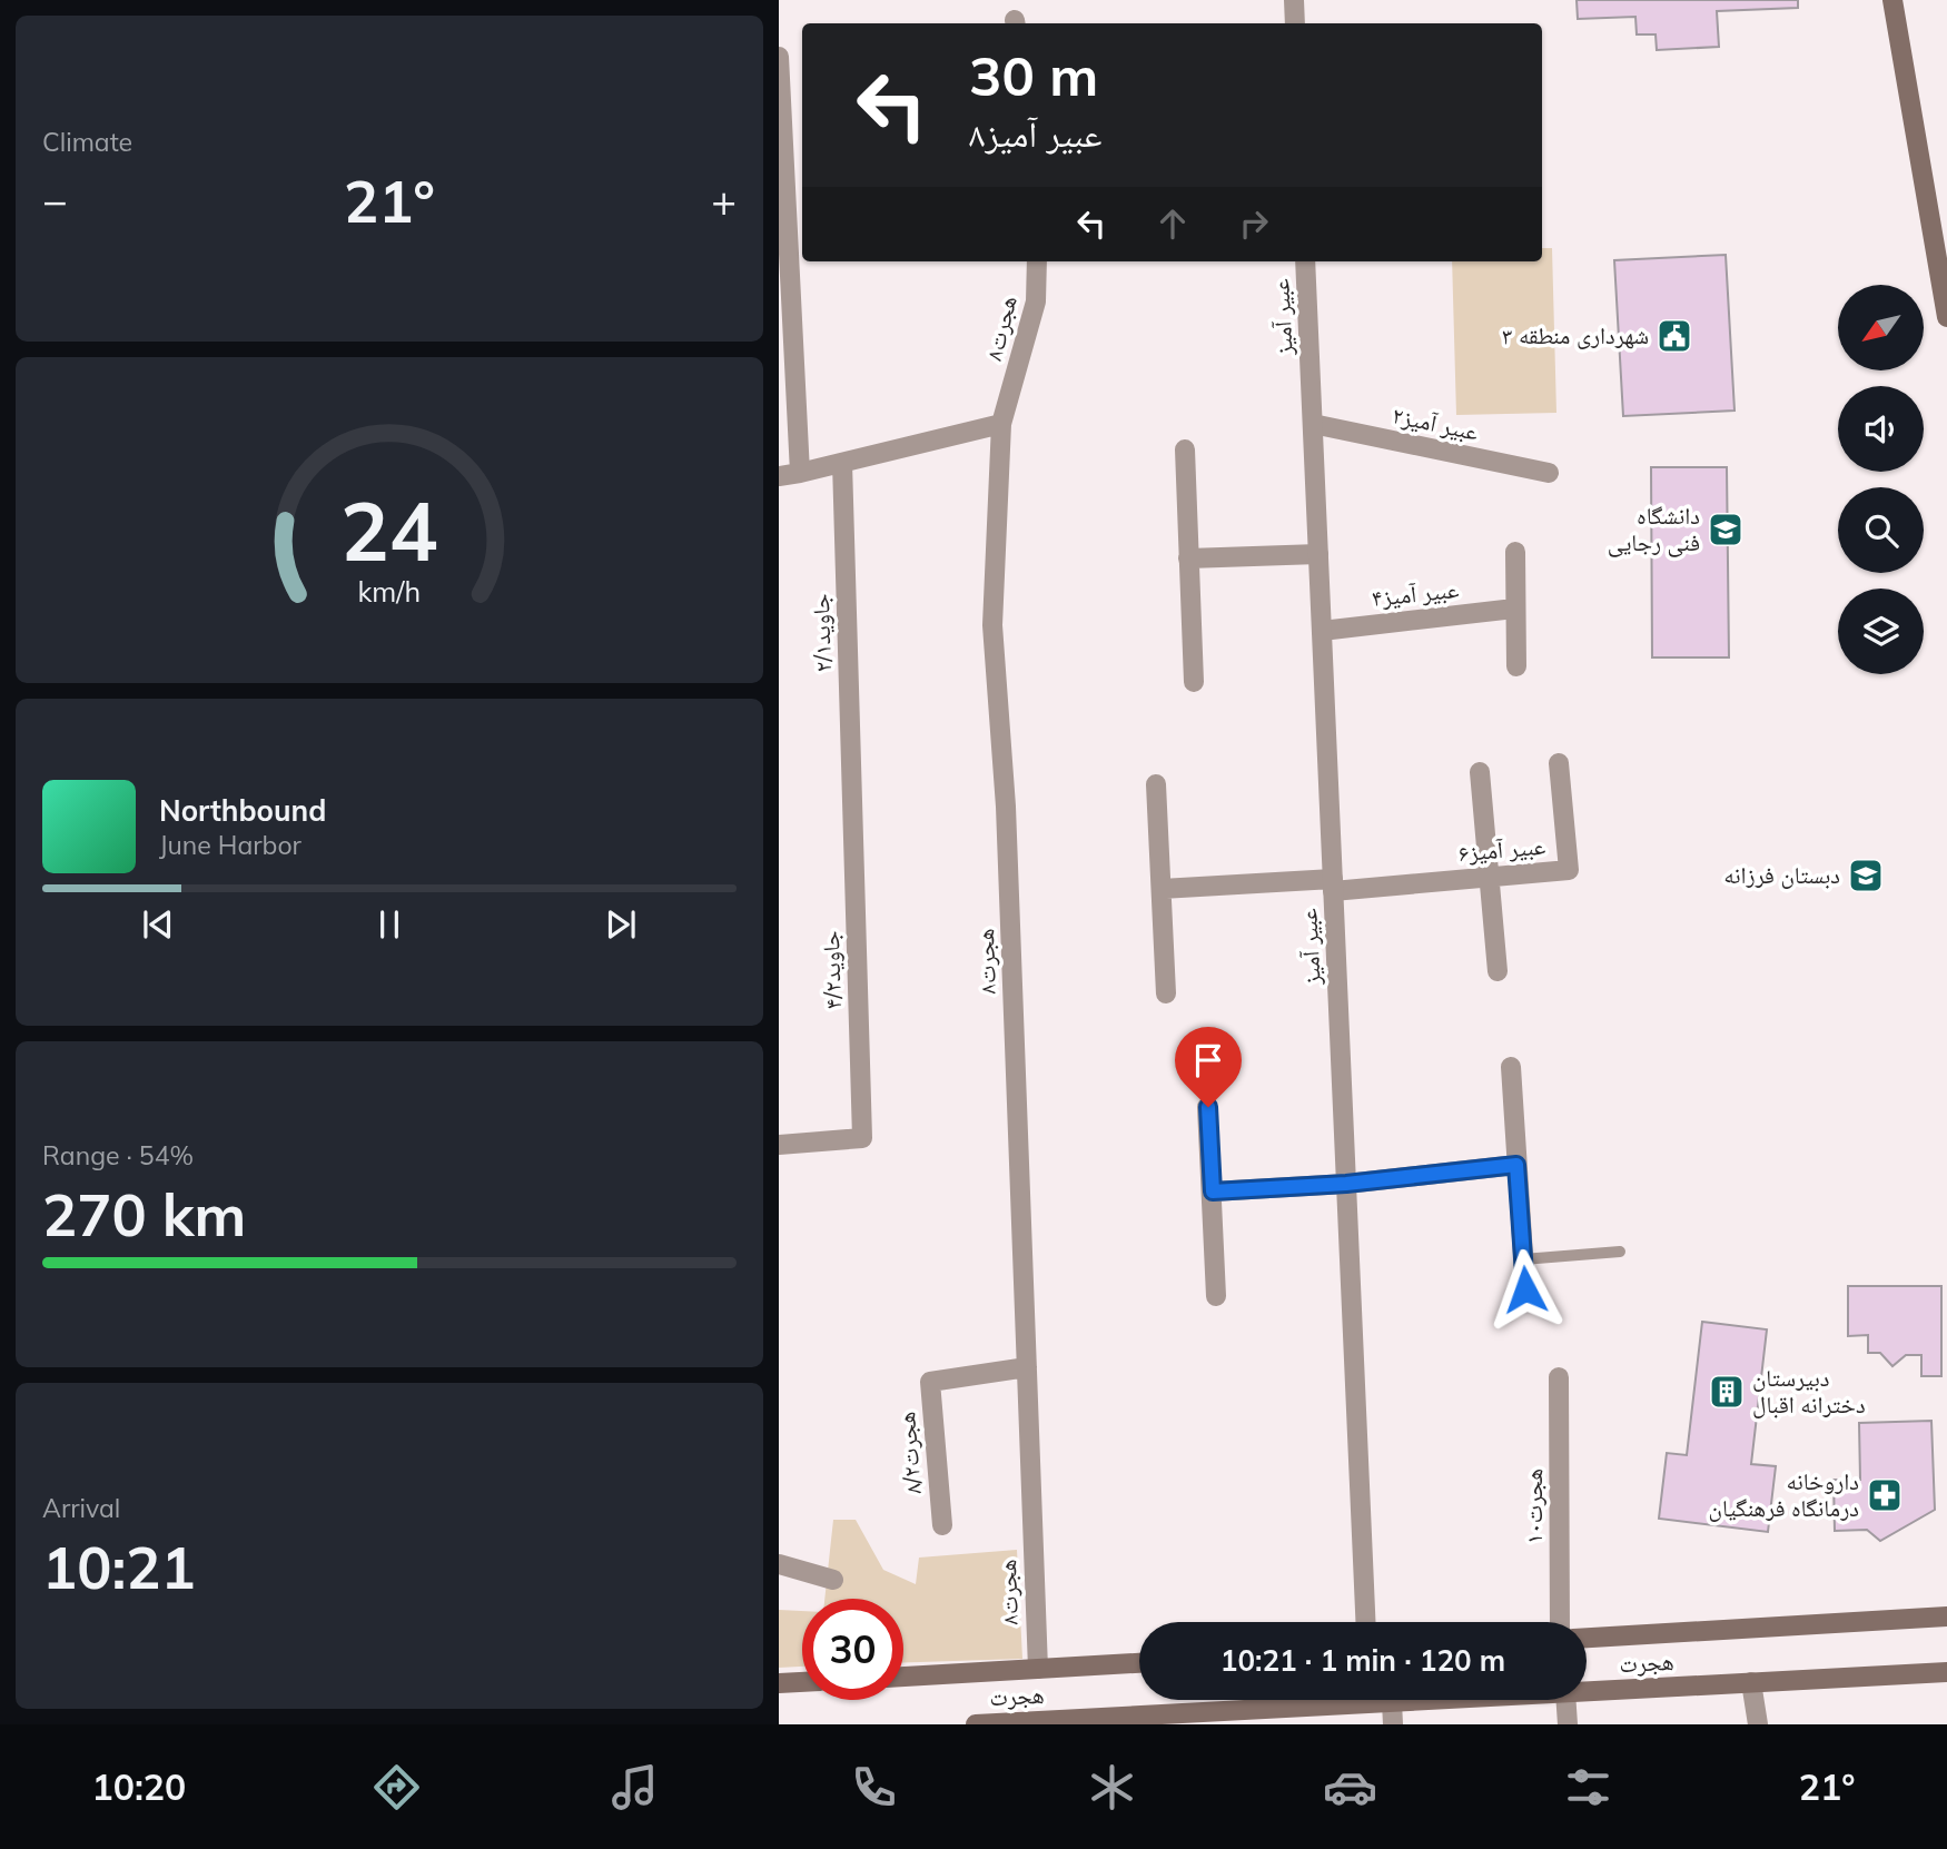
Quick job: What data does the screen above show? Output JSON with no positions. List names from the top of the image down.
{
  "streets": {
    "main road": ["هجرت"],
    "street": [
      "عبیر آمیز",
      "هجرت۸",
      "۲عبیر آمیز",
      "۴عبیر آمیز",
      "۲/۱جاوید",
      "۶عبیر آمیز",
      "۴/۲جاوید",
      "هجرت۸/۲",
      "هجرت۱۰"
    ]
  },
  "crossings": [
    ["عبیر آمیز", "۲عبیر آمیز"],
    ["عبیر آمیز", "۴عبیر آمیز"],
    ["عبیر آمیز", "۶عبیر آمیز"],
    ["هجرت۸", "هجرت۸/۲"],
    ["هجرت۸", "هجرت"],
    ["۲/۱جاوید", "۴/۲جاوید"]
  ],
  "places": {
    "public building": ["شهرداری منطقه ۳"],
    "school or university": ["دانشگاه فنی رجایی", "دبستان فرزانه"],
    "building": ["دبیرستان دخترانه اقبال"],
    "pharmacy": ["داروخانه درمانگاه فرهنگیان"]
  },
  "north": "bottom left",
  "page": {
    "tile": [
      "Climate",
      ["Range · 54%", "270 km"],
      ["Arrival", "10:21"]
    ],
    "turn": ["30 m", "۸عبیر آمیز"],
    "heat": ["−", "21°", "+"],
    "song": ["Northbound", "June Harbor"],
    "limit": "30",
    "trip": "10:21 · 1 min · 120 m",
    "tabs": ["10:20", "21°"],
    "gauge": ["24", "km/h"]
  }
}
